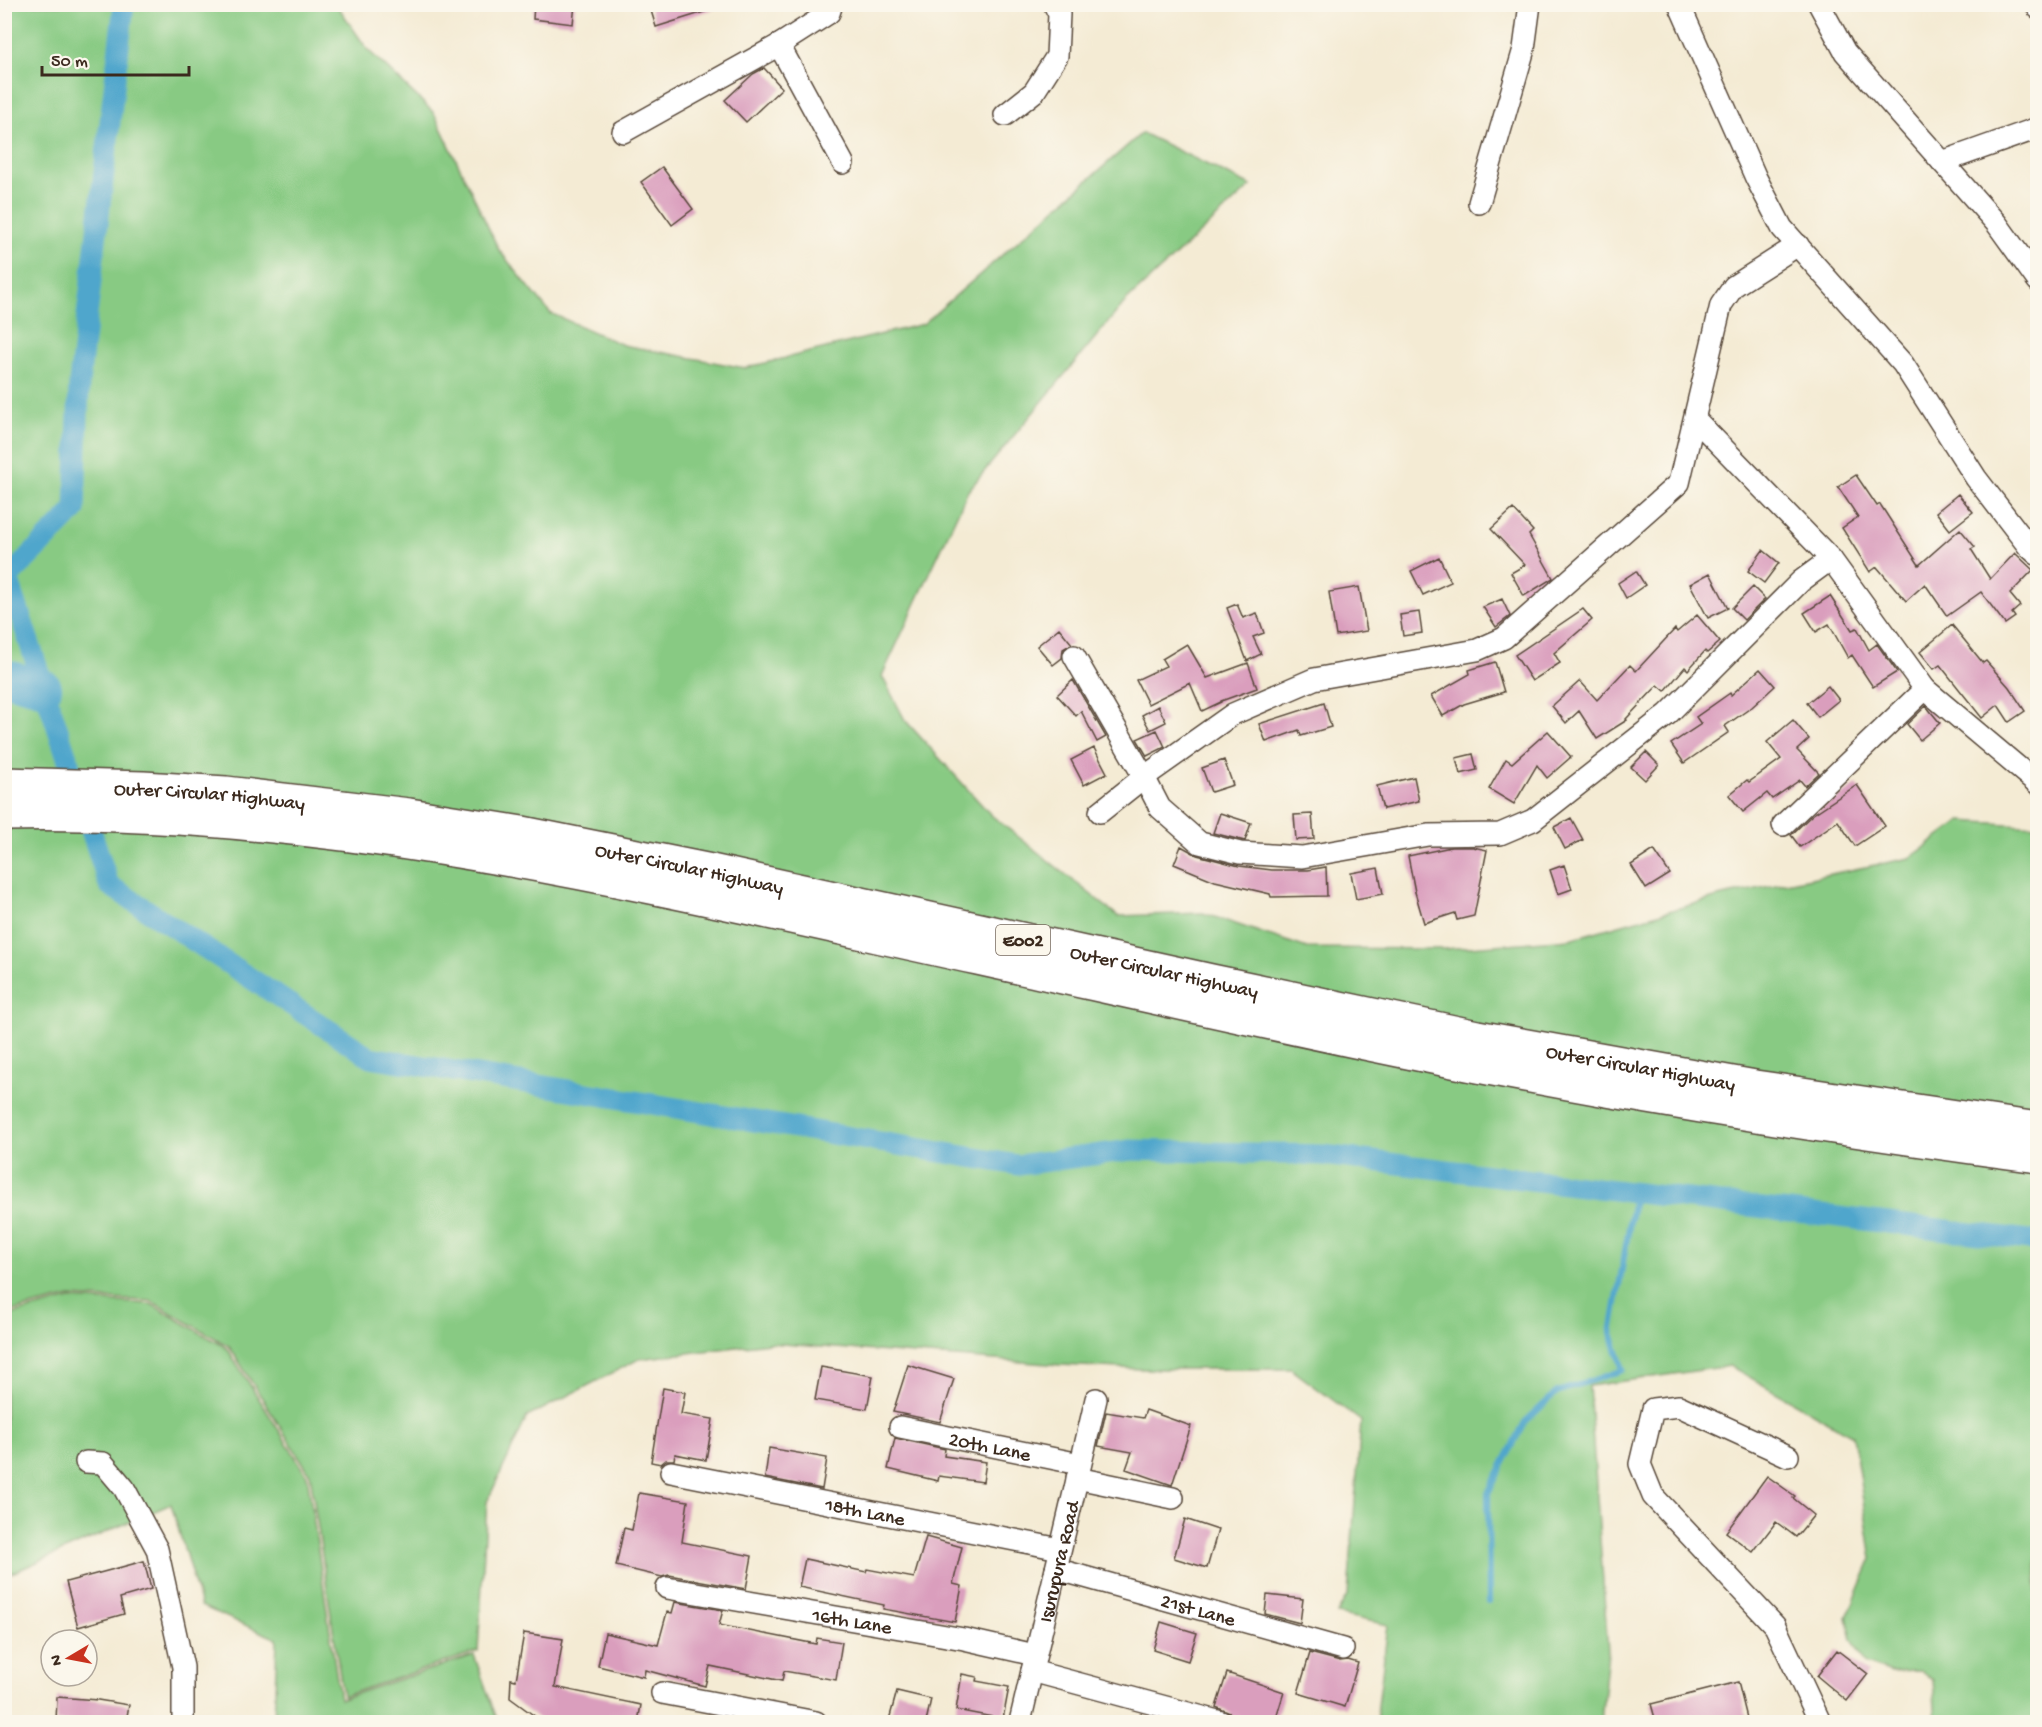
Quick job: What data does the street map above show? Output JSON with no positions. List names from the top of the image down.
{
  "streets": {
    "highway": ["Outer Circular Highway", "E002"],
    "street": [
      "20th Lane",
      "18th Lane",
      "Isurupura Road",
      "21st Lane",
      "16th Lane"
    ]
  },
  "crossings": [
    ["20th Lane", "Isurupura Road"],
    ["18th Lane", "Isurupura Road"],
    ["18th Lane", "21st Lane"],
    ["Isurupura Road", "21st Lane"],
    ["Isurupura Road", "16th Lane"]
  ],
  "scale_bar": "50 m",
  "north": "left"
}
